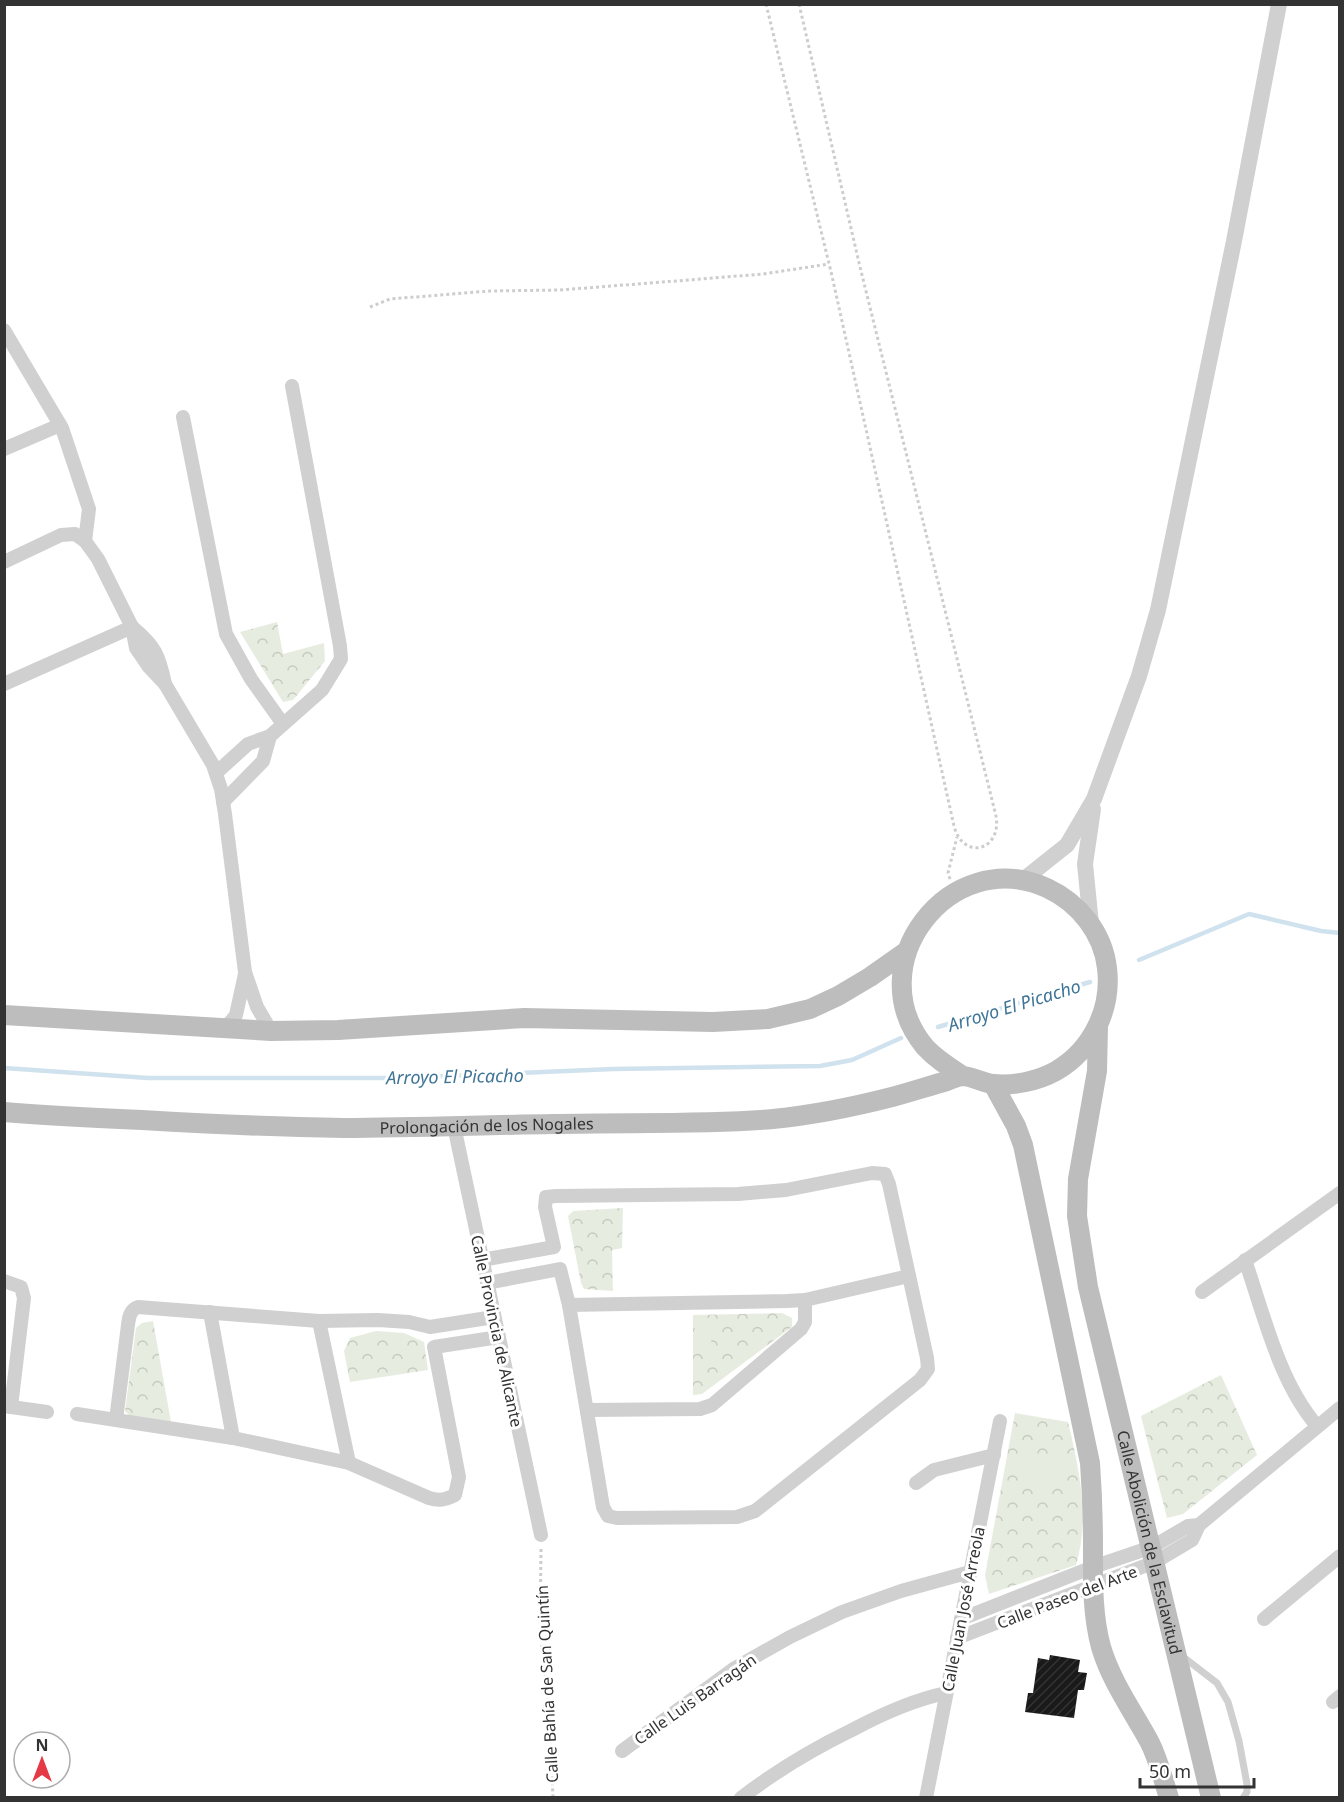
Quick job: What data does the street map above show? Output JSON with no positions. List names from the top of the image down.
{
  "streets": {
    "main road": ["Prolongación de los Nogales", "Calle Abolición de la Esclavitud"],
    "street": [
      "Calle Provincia de Alicante",
      "Calle Paseo del Arte",
      "Calle Juan José Arreola",
      "Calle Luis Barragán"
    ],
    "path": ["Calle Bahía de San Quintín"]
  },
  "crossings": [
    ["Prolongación de los Nogales", "Calle Provincia de Alicante"],
    ["Prolongación de los Nogales", "Calle Abolición de la Esclavitud"],
    ["Calle Provincia de Alicante", "Calle Bahía de San Quintín"],
    ["Calle Abolición de la Esclavitud", "Calle Paseo del Arte"],
    ["Calle Paseo del Arte", "Calle Juan José Arreola"],
    ["Calle Juan José Arreola", "Calle Luis Barragán"]
  ],
  "water": ["Arroyo El Picacho"],
  "scale_bar": "50 m",
  "north": "top"
}
